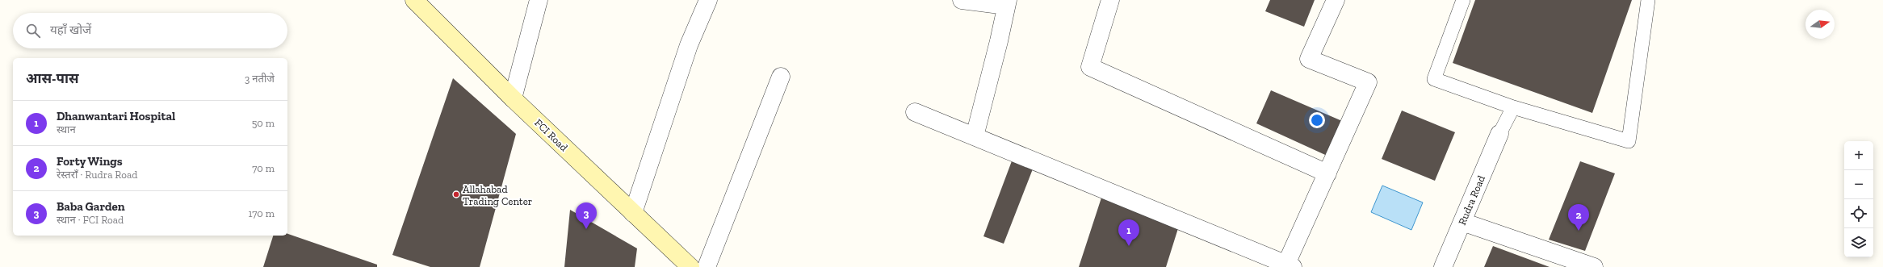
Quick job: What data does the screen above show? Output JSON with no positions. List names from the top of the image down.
{
  "streets": {
    "main road": ["FCI Road"],
    "street": ["Rudra Road"]
  },
  "places": ["Allahabad Trading Center"],
  "north": "right",
  "page": {
    "search": "यहाँ खोजें",
    "heading": ["आस-पास", "3 नतीजे"],
    "list": [
      {
        "mark": "1",
        "name": "Dhanwantari Hospital",
        "note": "स्थान",
        "value": "50 m"
      },
      {
        "mark": "2",
        "name": "Forty Wings",
        "note": "रेस्तराँ · Rudra Road",
        "value": "70 m"
      },
      {
        "mark": "3",
        "name": "Baba Garden",
        "note": "स्थान · FCI Road",
        "value": "170 m"
      }
    ],
    "map_buttons": ["+", "−"],
    "pins": ["3", "2", "1"]
  }
}
